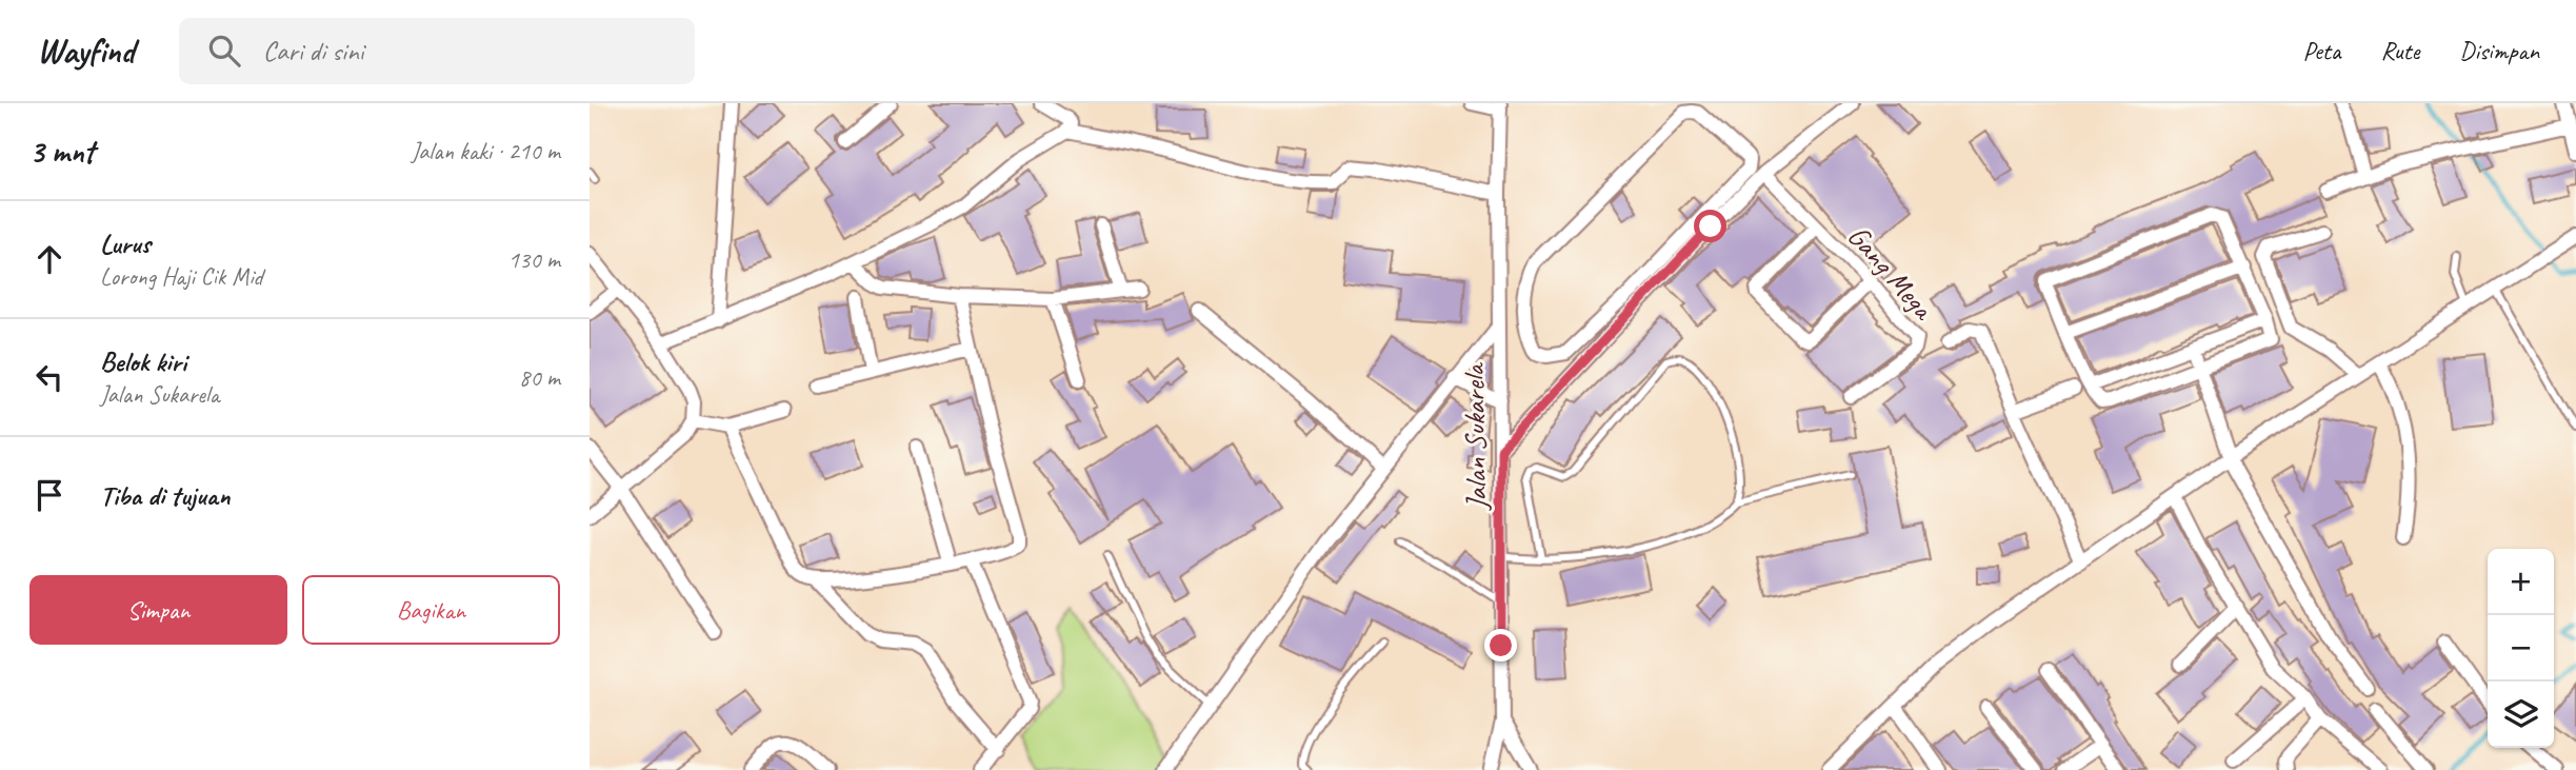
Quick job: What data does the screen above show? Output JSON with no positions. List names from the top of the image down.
{
  "streets": {
    "street": ["Gang Mega", "Jalan Sukarela"]
  },
  "page": {
    "header": "Wayfind",
    "search": "Cari di sini",
    "nav": ["Peta", "Rute", "Disimpan"],
    "heading": ["3 mnt", "Jalan kaki · 210 m"],
    "list": [
      ["Lurus", "Lorong Haji Cik Mid", "130 m"],
      ["Belok kiri", "Jalan Sukarela", "80 m"],
      "Tiba di tujuan"
    ],
    "map_buttons": ["+", "−"],
    "buttons": ["Simpan", "Bagikan"]
  }
}
